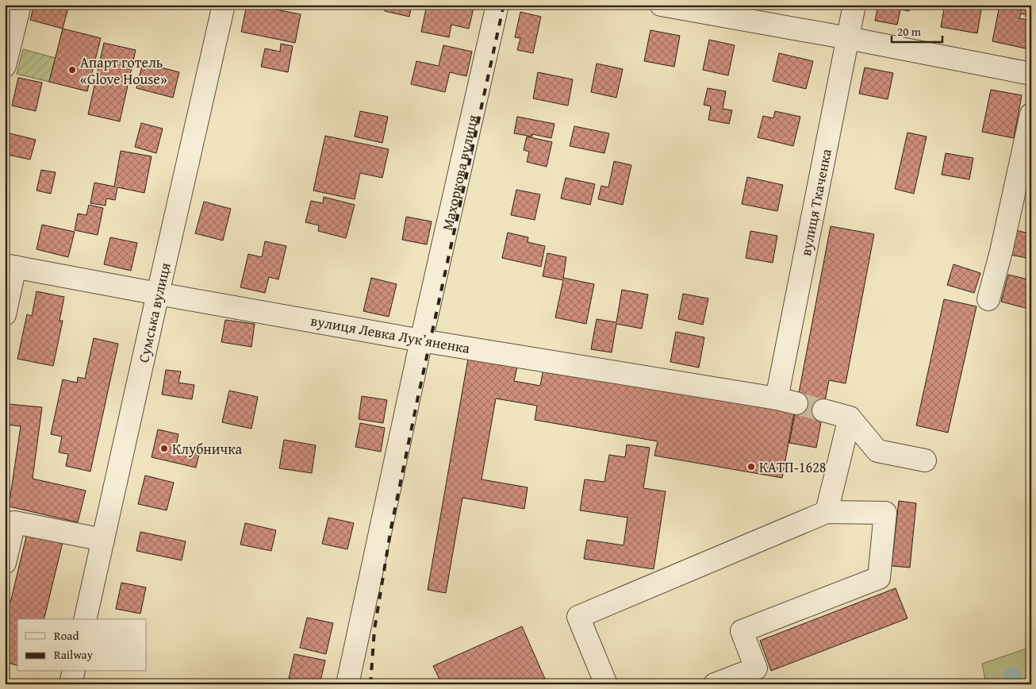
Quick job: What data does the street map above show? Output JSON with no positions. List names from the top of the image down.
{
  "streets": {
    "street": [
      "Махоркова вулиця",
      "вулиця Ткаченка",
      "Сумська вулиця",
      "вулиця Левка Лукʼяненка"
    ]
  },
  "crossings": [
    ["Махоркова вулиця", "вулиця Левка Лукʼяненка"],
    ["вулиця Ткаченка", "вулиця Левка Лукʼяненка"],
    ["Сумська вулиця", "вулиця Левка Лукʼяненка"]
  ],
  "places": ["Апарт готель «Glove House»", "Клубничка", "КАТП-1628"],
  "legend": ["Road", "Railway"],
  "scale_bar": "20 m"
}
